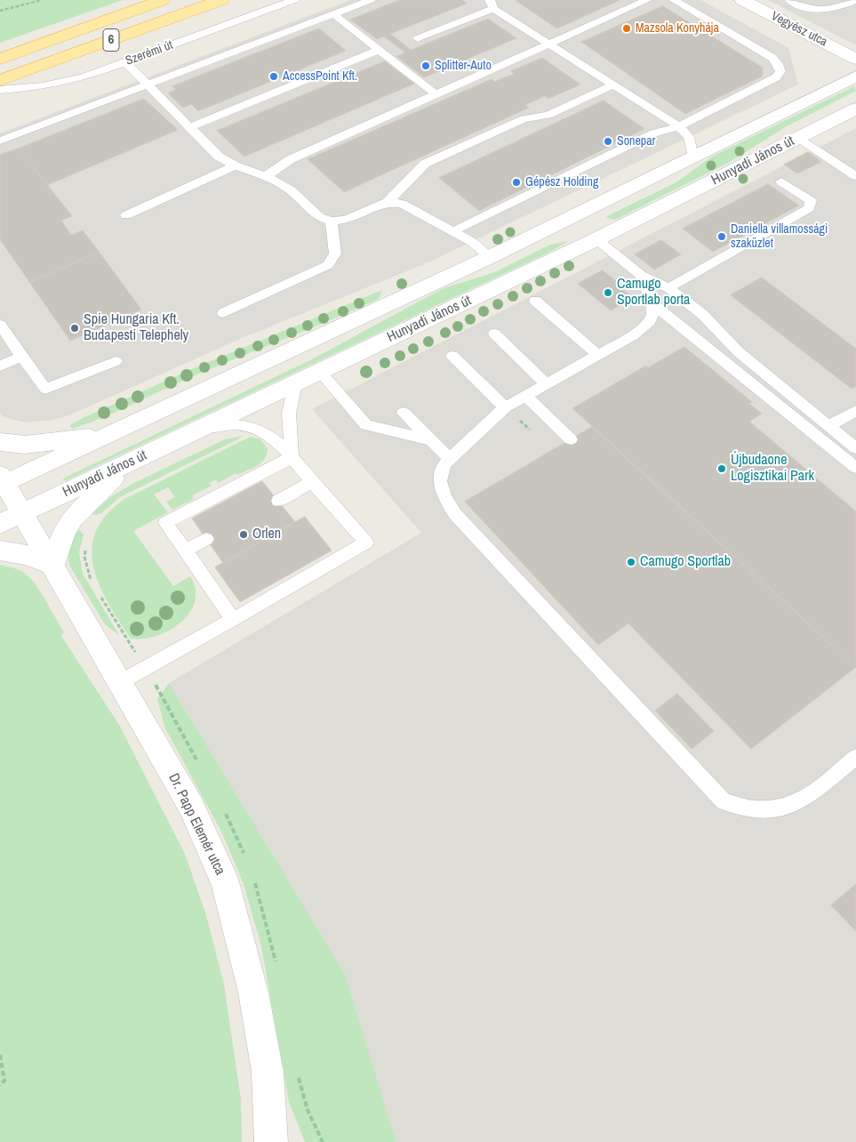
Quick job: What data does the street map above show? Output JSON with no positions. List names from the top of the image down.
{
  "streets": {
    "main road": [
      "Vegyész utca",
      "6",
      "Szerémi út",
      "Hunyadi János út",
      "Dr. Papp Elemér utca"
    ]
  },
  "crossings": [
    ["Hunyadi János út", "Dr. Papp Elemér utca"]
  ],
  "places": [
    "Mazsola Konyhája",
    "Splitter-Auto",
    "AccessPoint Kft.",
    "Sonepar",
    "Gépész Holding",
    "Daniella villamossági szaküzlet",
    "Camugo Sportlab porta",
    "Spie Hungaria Kft. Budapesti Telephely",
    "Újbudaone Logisztikai Park",
    "Orlen",
    "Camugo Sportlab"
  ]
}
